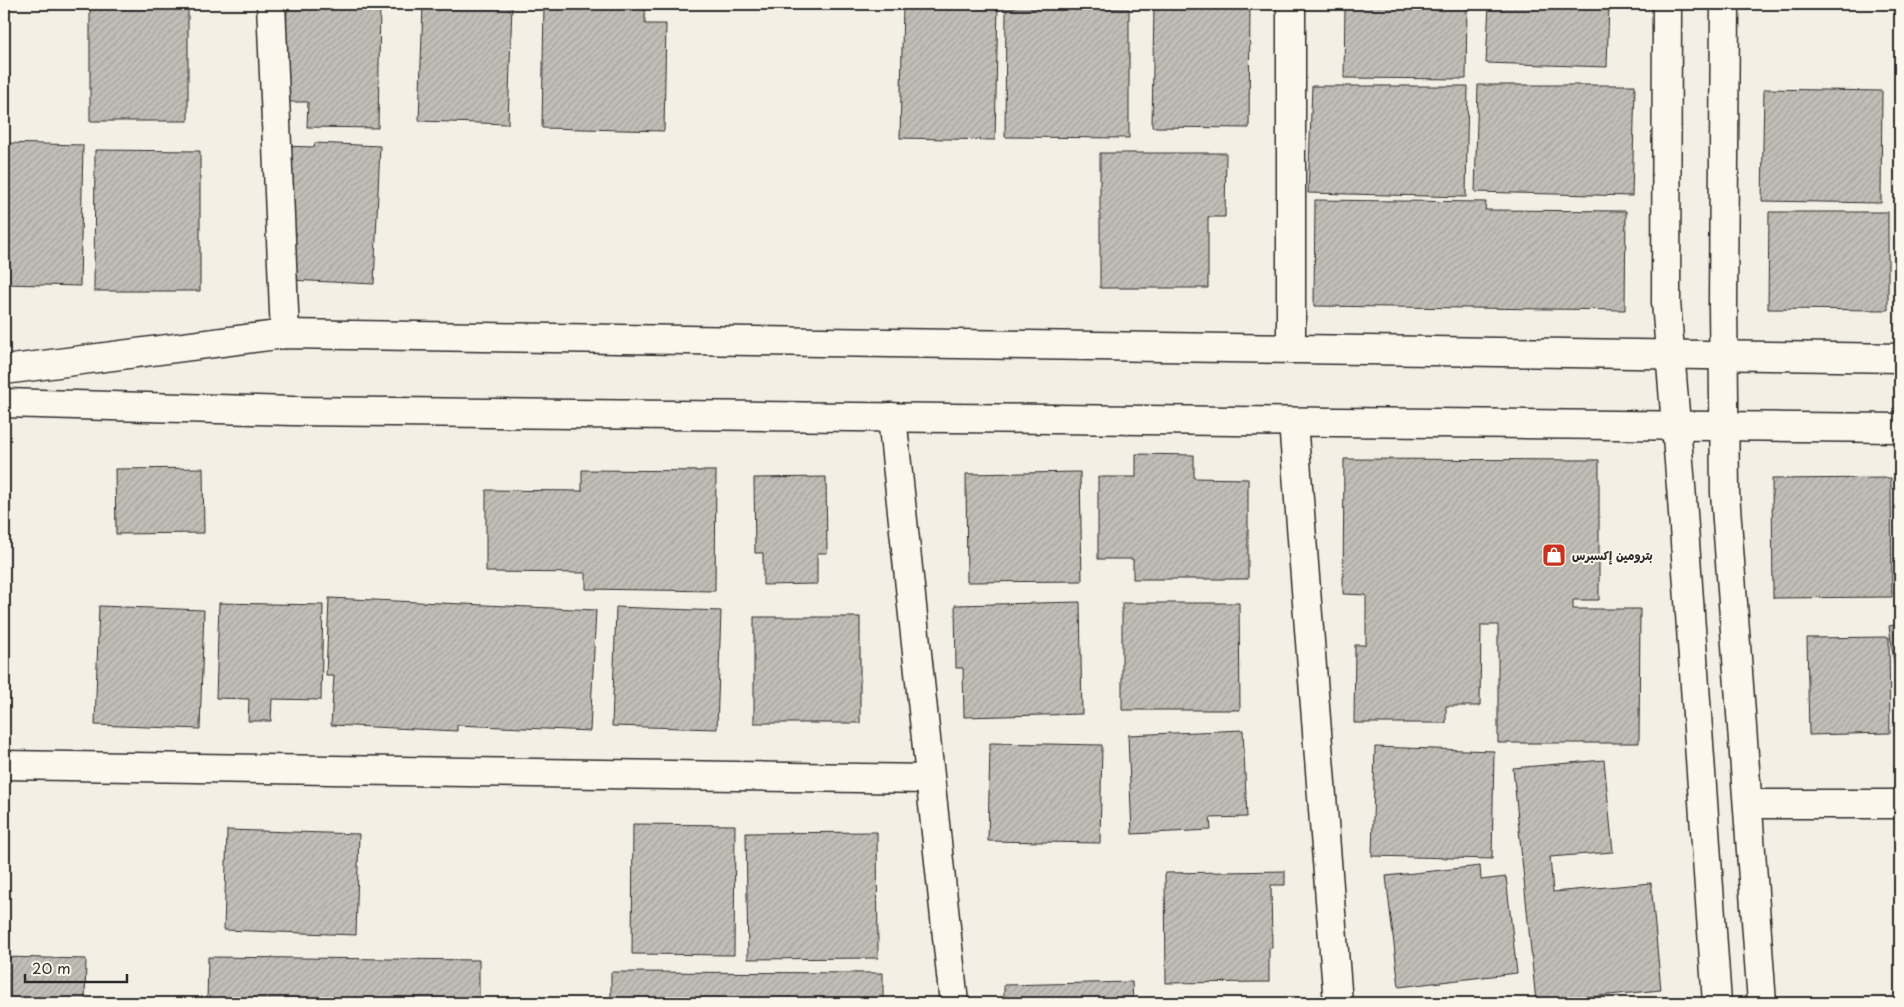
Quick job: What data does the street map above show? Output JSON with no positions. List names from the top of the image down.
{
  "places": {
    "shop": ["بترومين إكسبرس"]
  },
  "scale_bar": "20 m"
}
